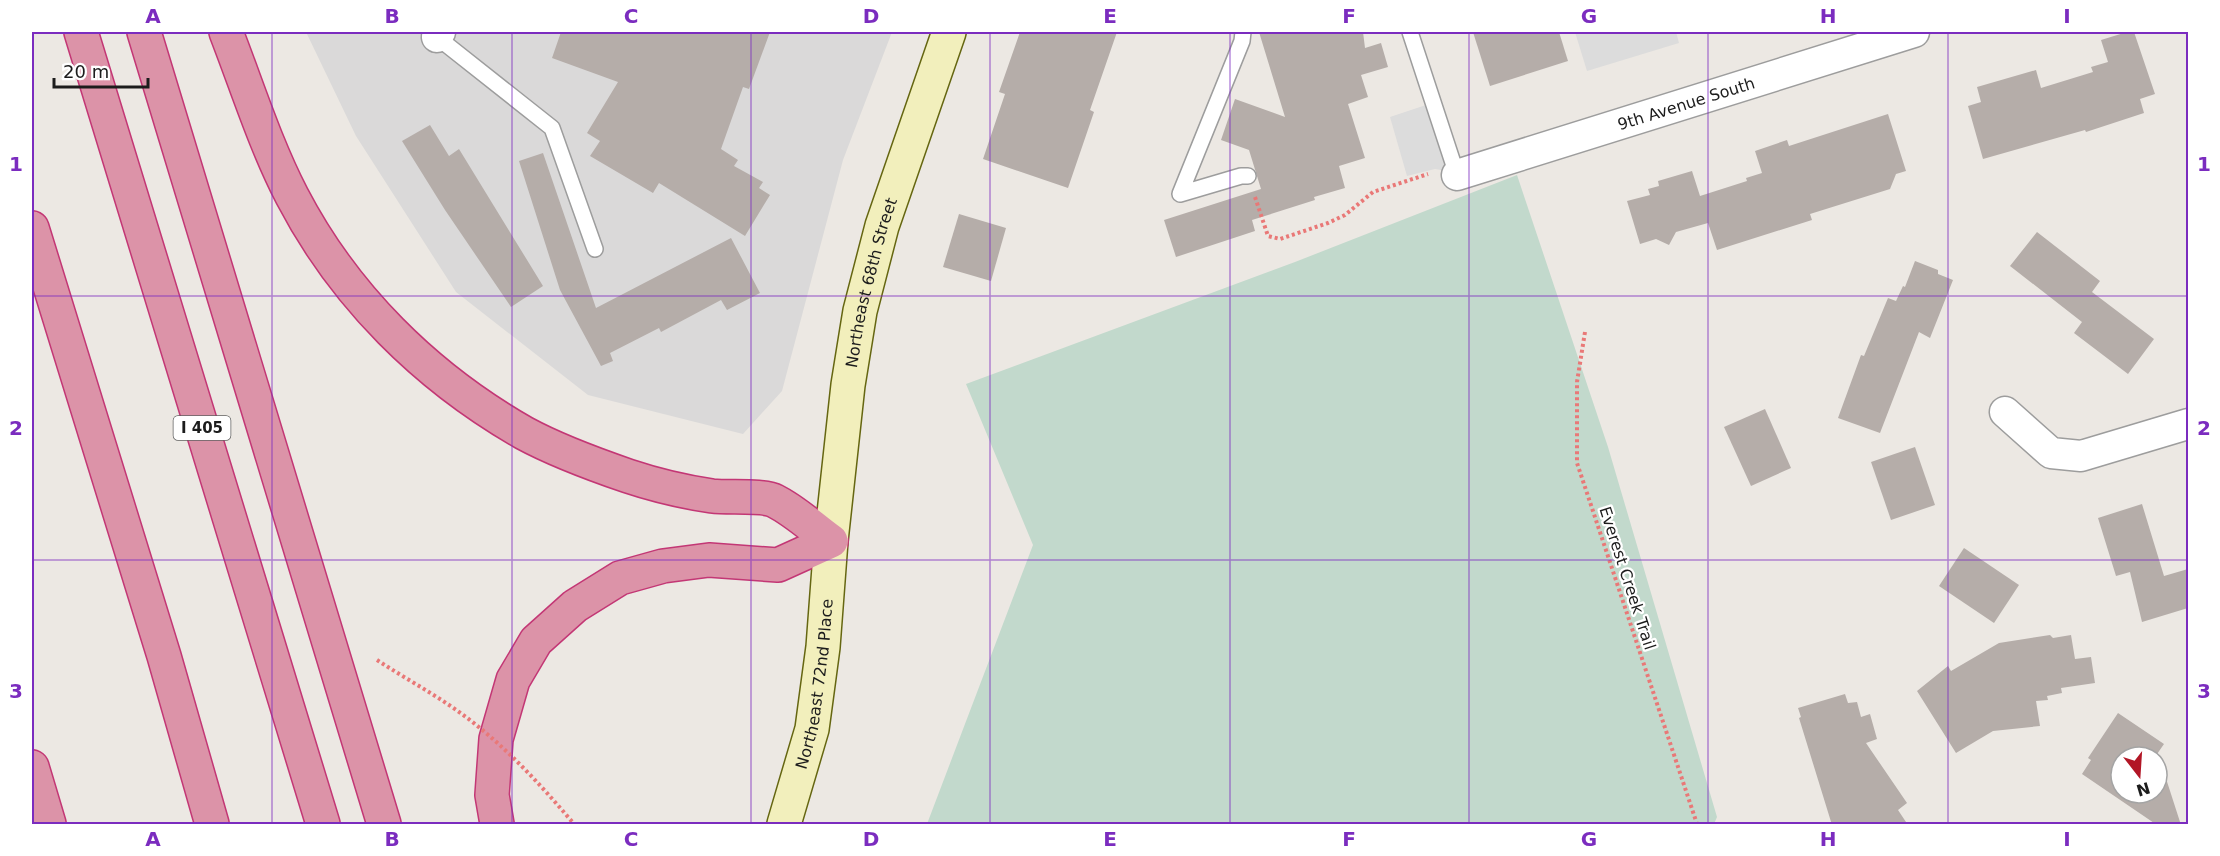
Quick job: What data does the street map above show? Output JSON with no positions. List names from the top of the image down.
{
  "streets": {
    "highway": ["I 405"],
    "main road": ["Northeast 68th Street", "Northeast 72nd Place"],
    "street": ["9th Avenue South"],
    "path": ["Everest Creek Trail"]
  },
  "crossings": [
    ["Northeast 68th Street", "Northeast 72nd Place"]
  ],
  "scale_bar": "20 m",
  "north": "bottom",
  "grid": {
    "columns": [
      "A",
      "B",
      "C",
      "D",
      "E",
      "F",
      "G",
      "H",
      "I"
    ],
    "rows": ["1", "2", "3"]
  }
}
